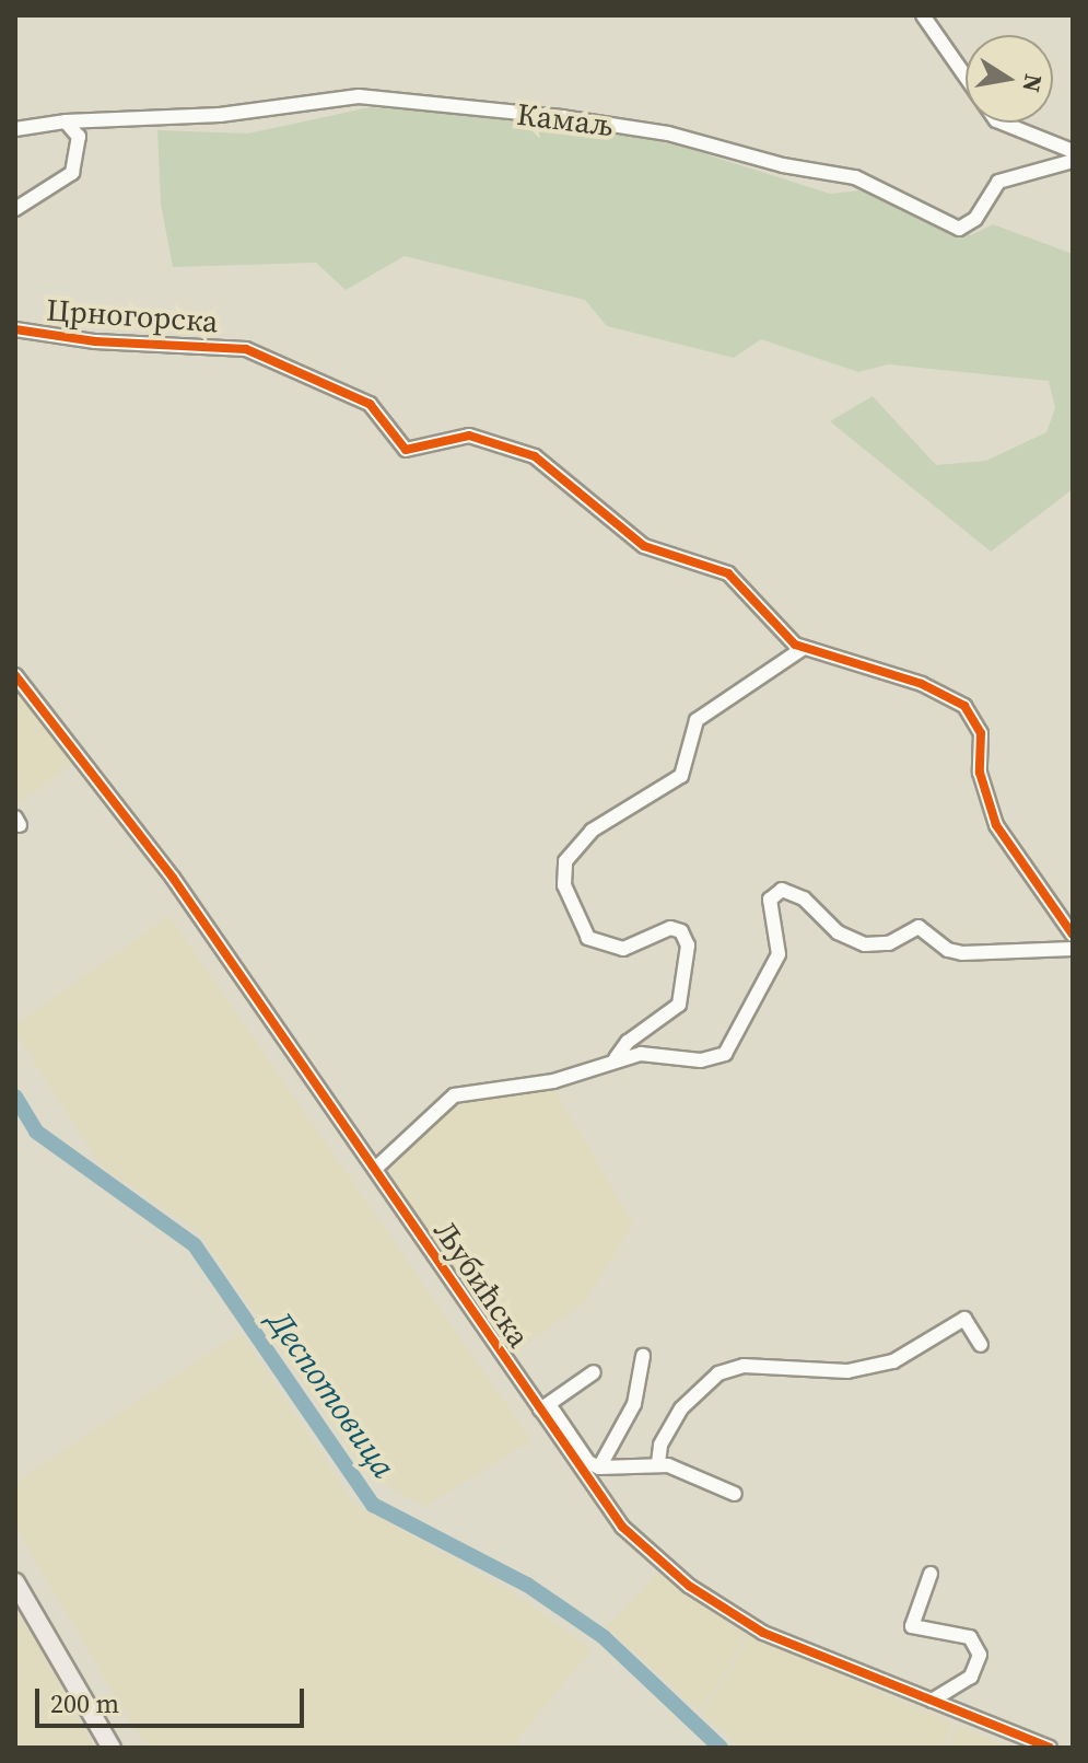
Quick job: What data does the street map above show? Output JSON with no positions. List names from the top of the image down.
{
  "streets": {
    "street": ["Камаљ", "Црногорска", "Љубићска"]
  },
  "water": ["Деспотовица"],
  "scale_bar": "200 m",
  "north": "right"
}
